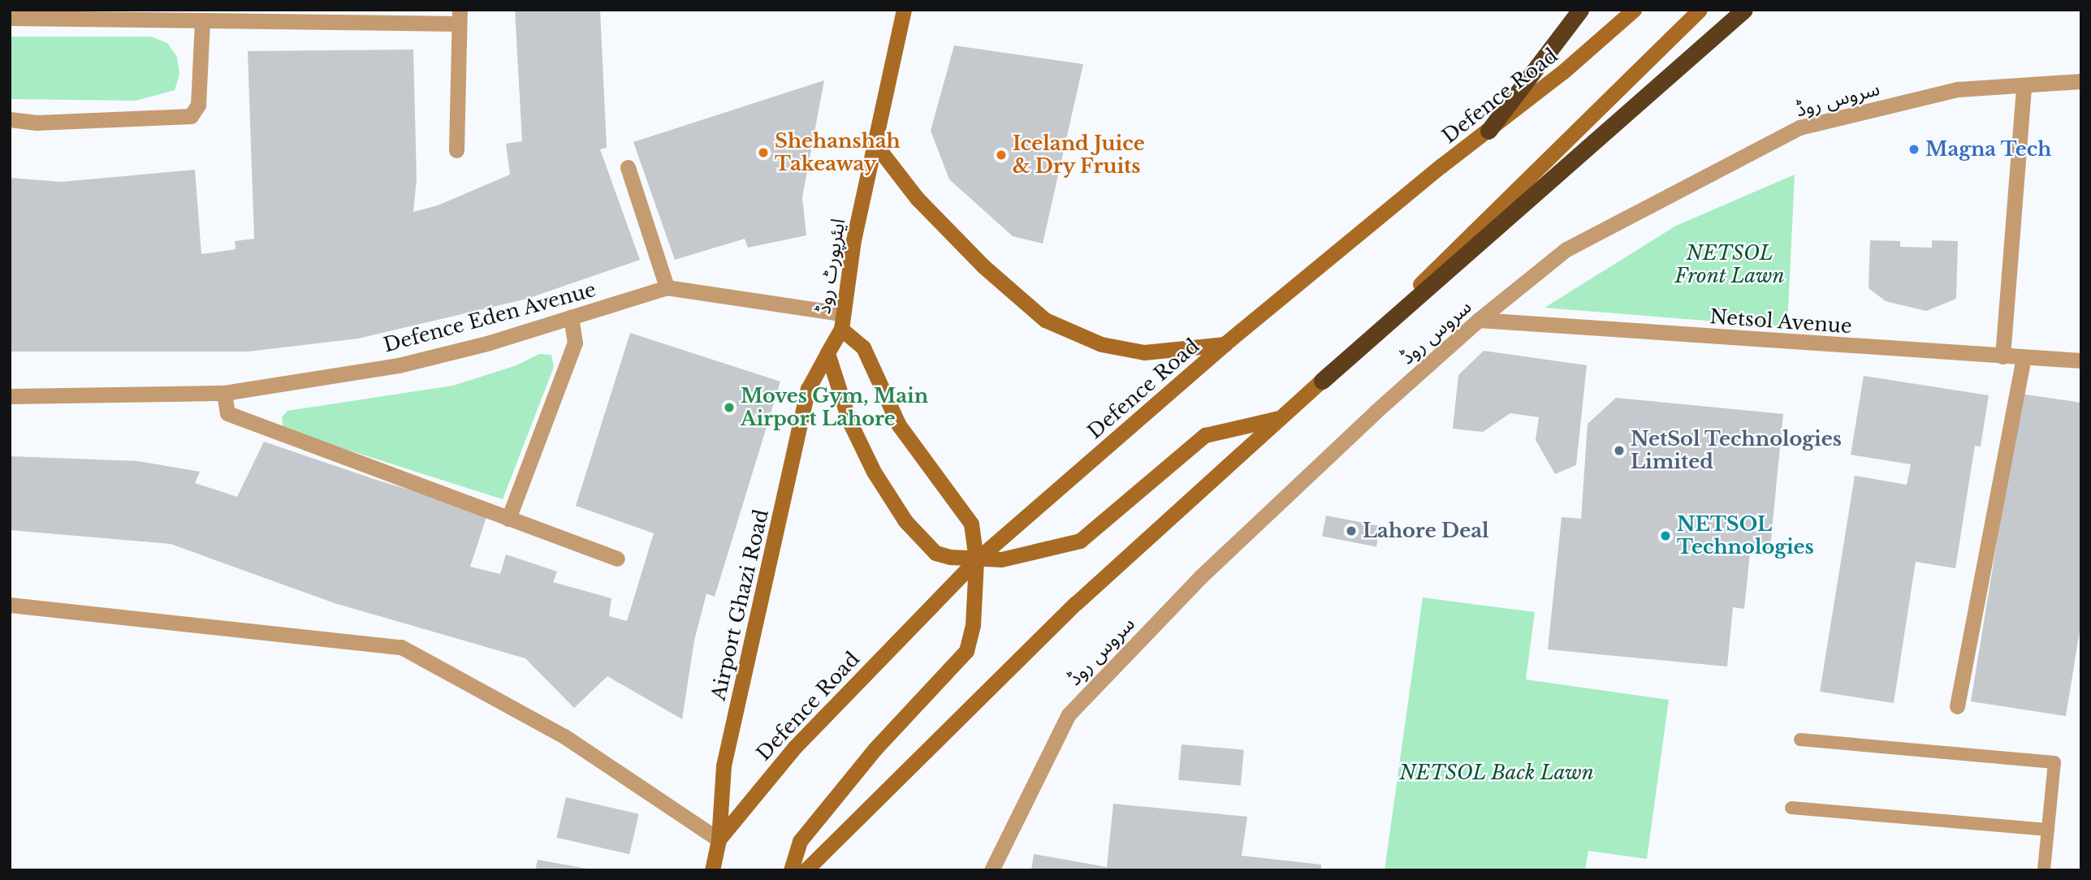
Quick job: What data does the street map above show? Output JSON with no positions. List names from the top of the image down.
{
  "streets": {
    "main road": ["Defence Road", "ایئرپورٹ روڈ", "Airport Ghazi Road"],
    "street": ["سروس روڈ", "Defence Eden Avenue", "Netsol Avenue"]
  },
  "crossings": [
    ["Defence Road", "ایئرپورٹ روڈ"],
    ["Defence Road", "Airport Ghazi Road"],
    ["سروس روڈ", "Netsol Avenue"],
    ["ایئرپورٹ روڈ", "Defence Eden Avenue"],
    ["ایئرپورٹ روڈ", "Airport Ghazi Road"],
    ["Defence Eden Avenue", "Airport Ghazi Road"]
  ],
  "parks": ["NETSOL Front Lawn", "NETSOL Back Lawn"],
  "places": [
    "Magna Tech",
    "Shehanshah Takeaway",
    "Iceland Juice & Dry Fruits",
    "Moves Gym, Main Airport Lahore",
    "NetSol Technologies Limited",
    "Lahore Deal",
    "NETSOL Technologies"
  ]
}
